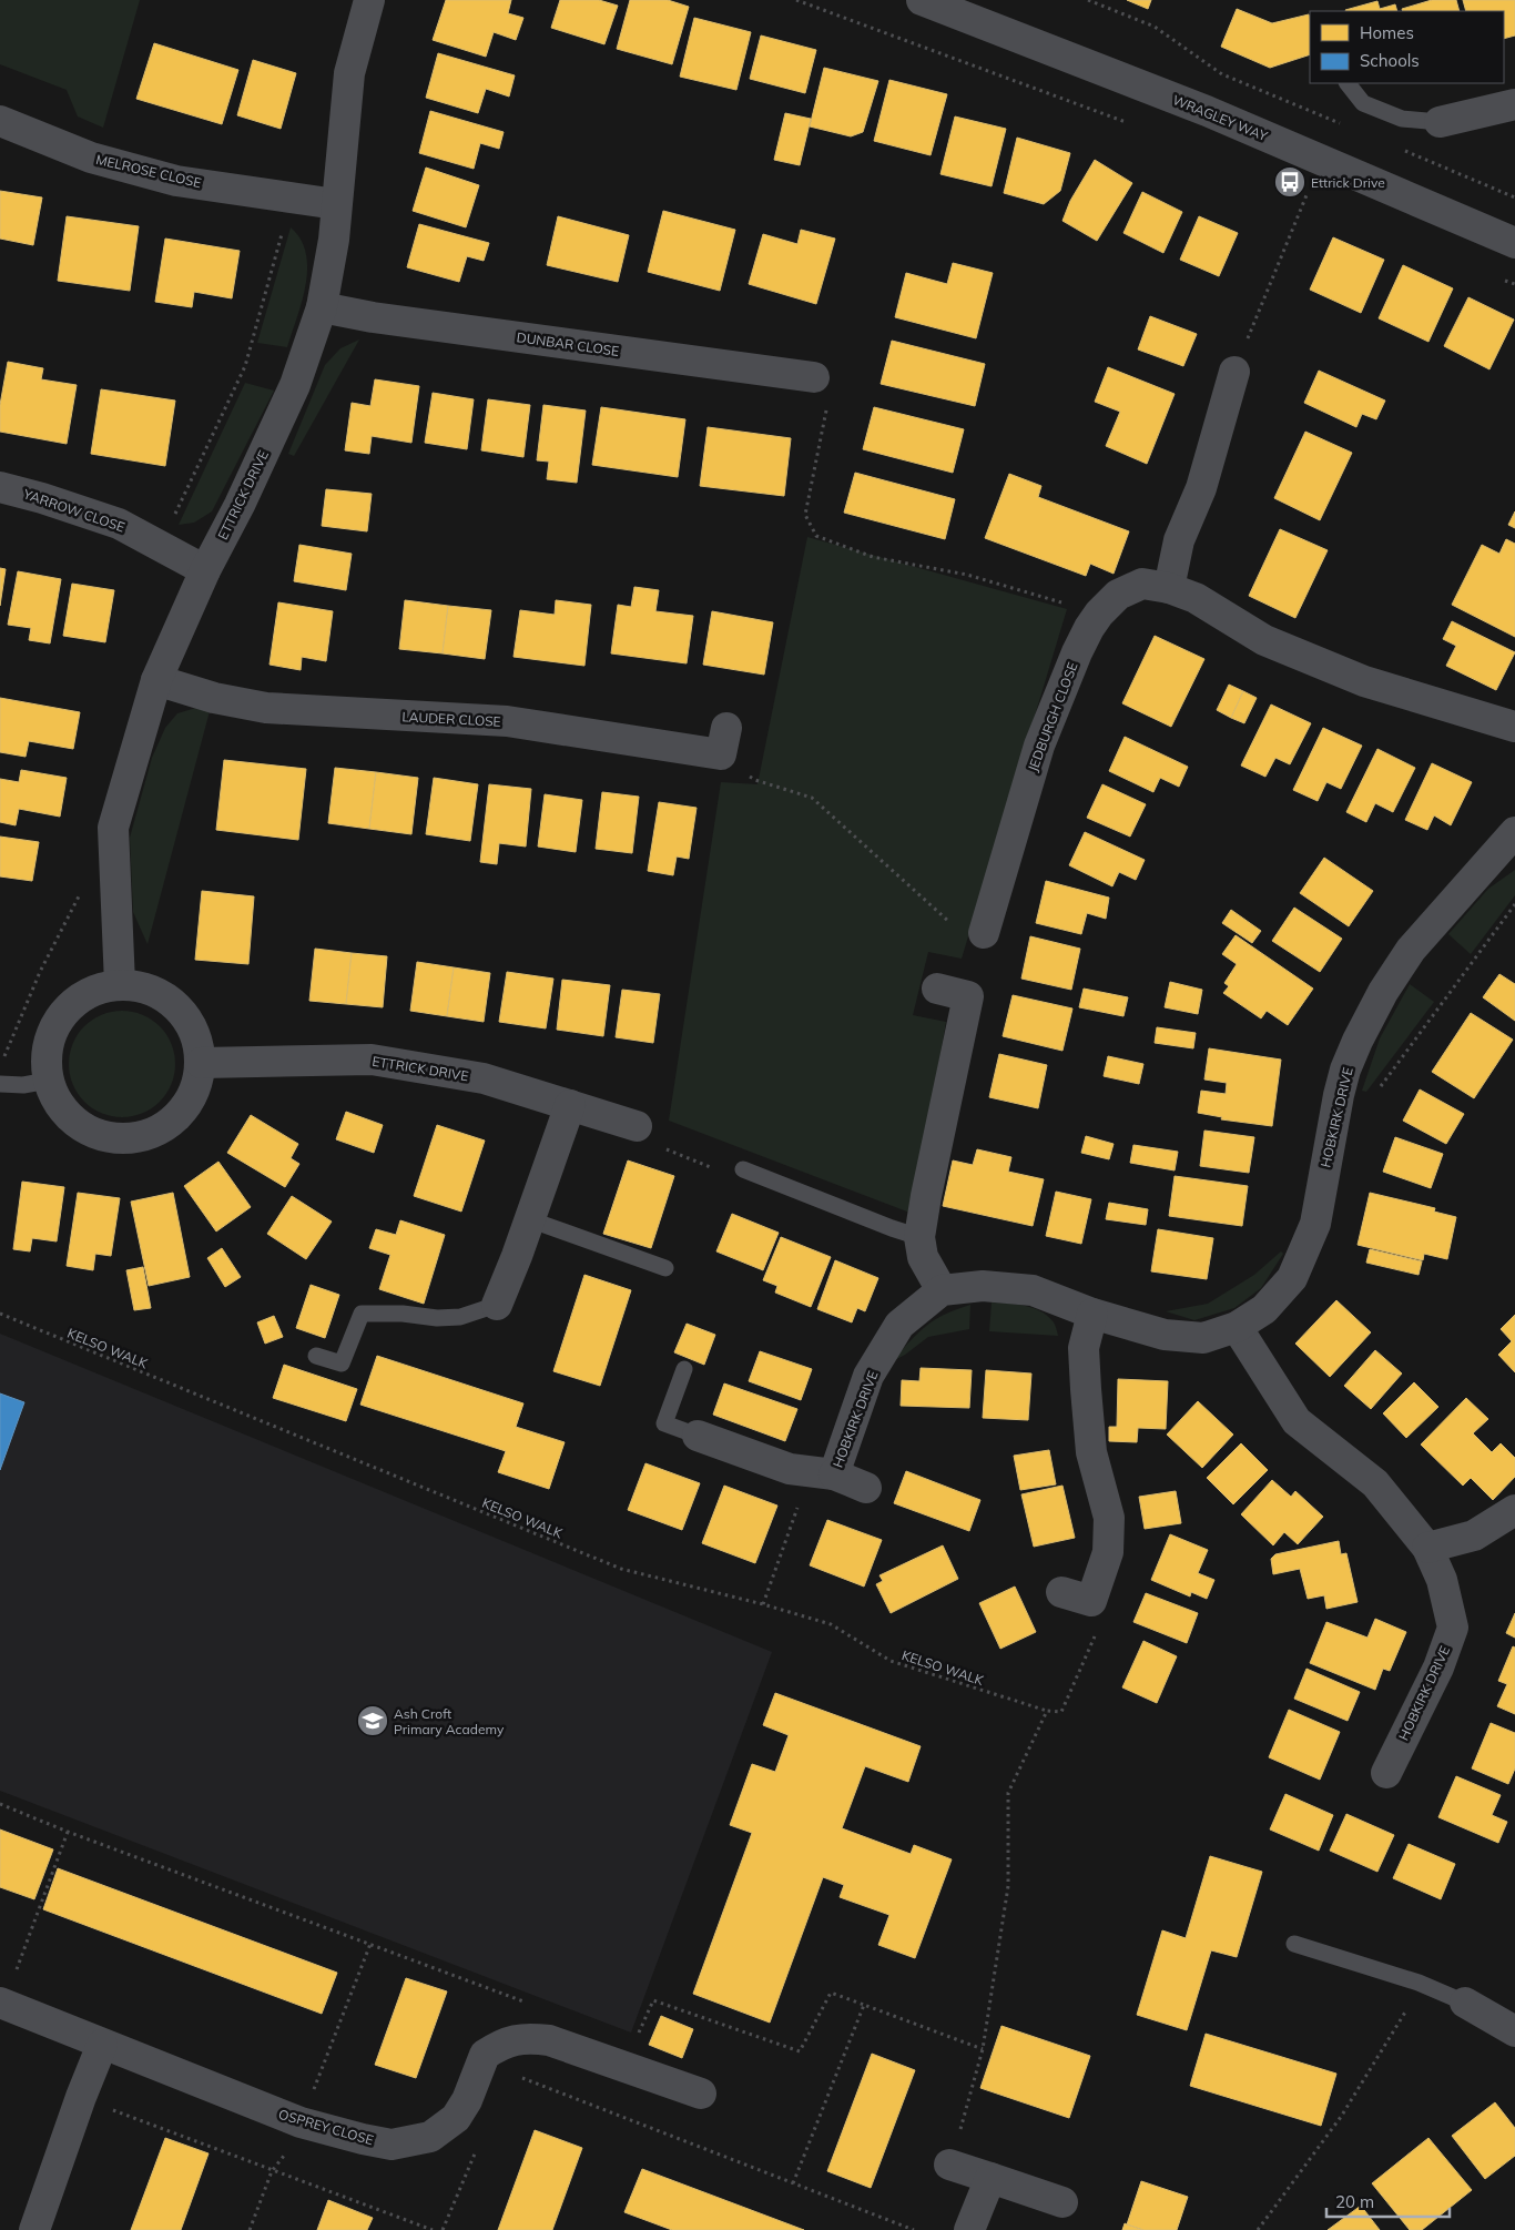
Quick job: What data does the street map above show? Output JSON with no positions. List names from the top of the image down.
{
  "streets": {
    "street": [
      "WRAGLEY WAY",
      "MELROSE CLOSE",
      "DUNBAR CLOSE",
      "ETTRICK DRIVE",
      "YARROW CLOSE",
      "JEDBURGH CLOSE",
      "LAUDER CLOSE",
      "HOBKIRK DRIVE",
      "OSPREY CLOSE"
    ],
    "path": ["KELSO WALK"]
  },
  "crossings": [
    ["MELROSE CLOSE", "ETTRICK DRIVE"],
    ["DUNBAR CLOSE", "ETTRICK DRIVE"],
    ["ETTRICK DRIVE", "YARROW CLOSE"],
    ["ETTRICK DRIVE", "LAUDER CLOSE"]
  ],
  "places": {
    "bus stop": ["Ettrick Drive"],
    "school or university": ["Ash Croft Primary Academy"]
  },
  "legend": ["Homes", "Schools"],
  "scale_bar": "20 m"
}
